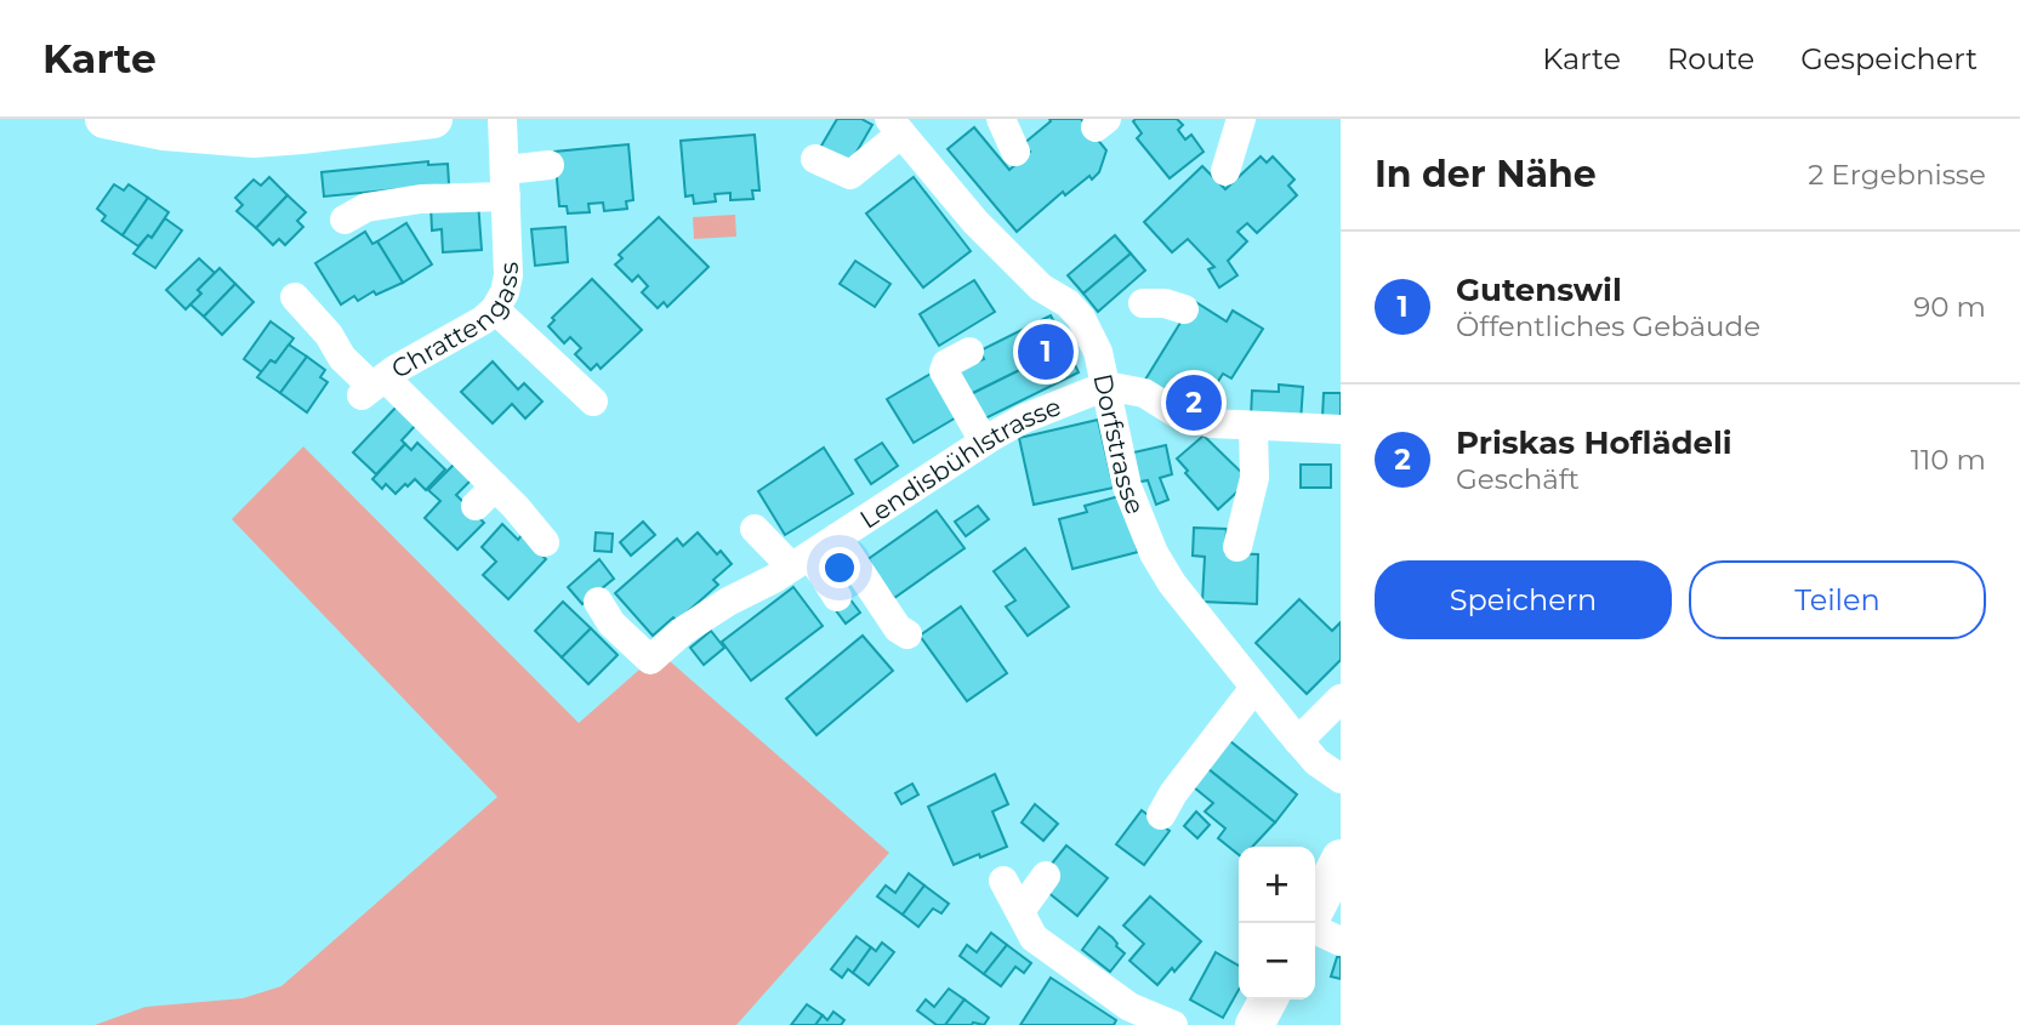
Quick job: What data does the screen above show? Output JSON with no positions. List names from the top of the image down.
{
  "streets": {
    "street": ["Chrattengass", "Dorfstrasse", "Lendisbühlstrasse"]
  },
  "crossings": [
    ["Dorfstrasse", "Lendisbühlstrasse"]
  ],
  "page": {
    "header": "Karte",
    "nav": ["Karte", "Route", "Gespeichert"],
    "heading": ["In der Nähe", "2 Ergebnisse"],
    "list": [
      {
        "mark": "1",
        "name": "Gutenswil",
        "note": "Öffentliches Gebäude",
        "value": "90 m"
      },
      {
        "mark": "2",
        "name": "Priskas Hoflädeli",
        "note": "Geschäft",
        "value": "110 m"
      }
    ],
    "pins": ["1", "2"],
    "buttons": ["Speichern", "Teilen"],
    "map_buttons": ["+", "−"]
  }
}
